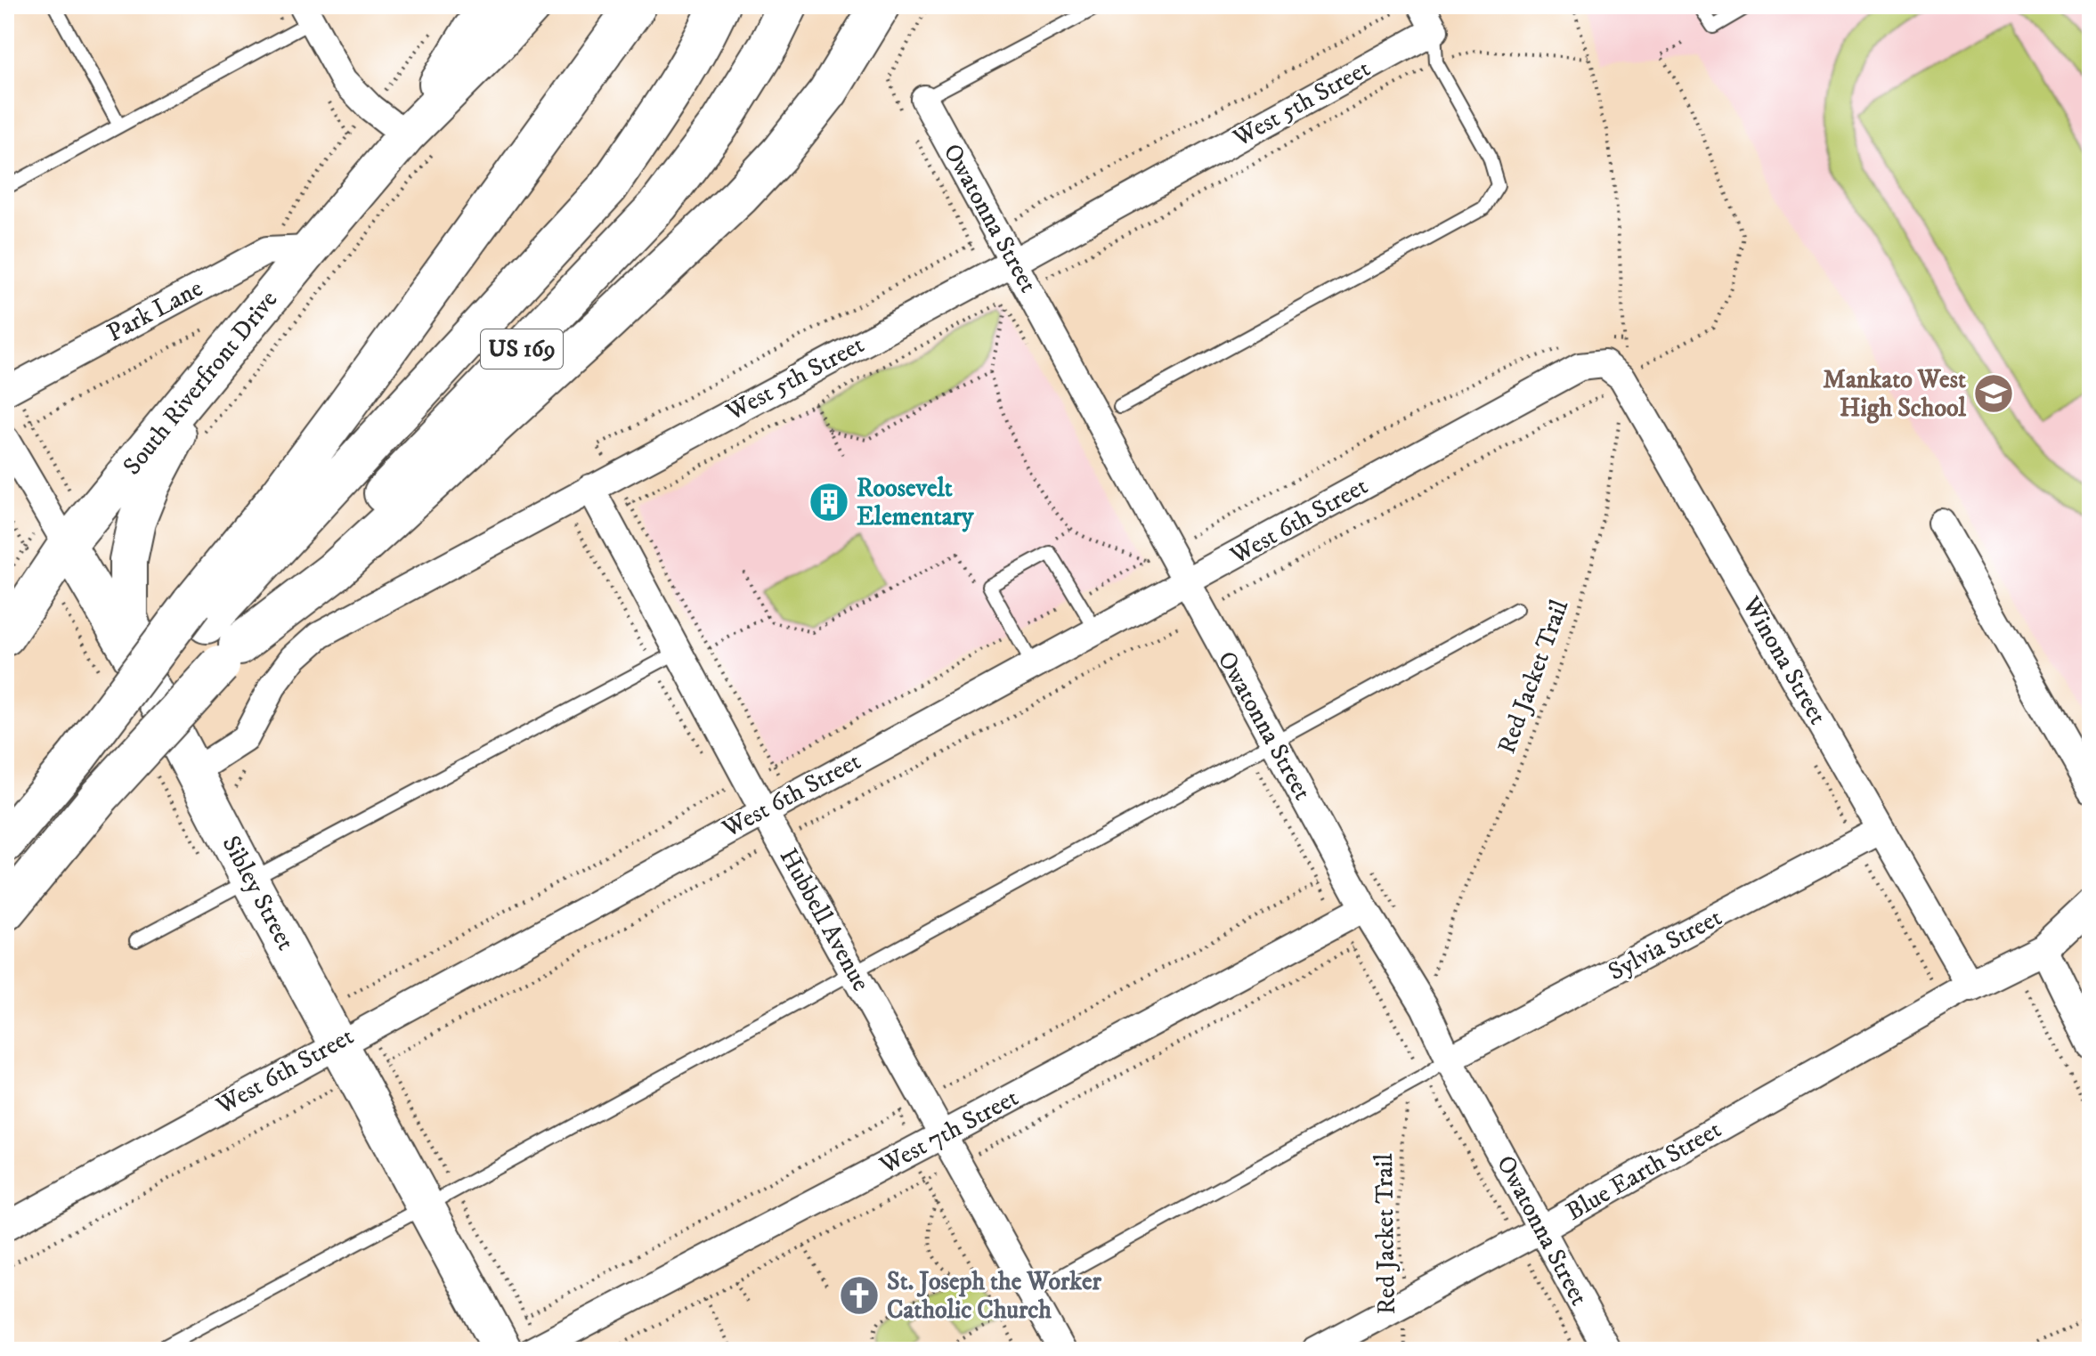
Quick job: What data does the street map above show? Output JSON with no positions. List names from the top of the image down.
{
  "streets": {
    "highway": ["US 169"],
    "main road": ["South Riverfront Drive", "Sibley Street"],
    "street": [
      "West 5th Street",
      "Owatonna Street",
      "Park Lane",
      "West 6th Street",
      "Winona Street",
      "Hubbell Avenue",
      "Sylvia Street",
      "West 7th Street",
      "Blue Earth Street"
    ],
    "path": ["Red Jacket Trail"]
  },
  "crossings": [
    ["West 5th Street", "Owatonna Street"],
    ["West 5th Street", "Sibley Street"],
    ["West 5th Street", "Hubbell Avenue"],
    ["Owatonna Street", "West 6th Street"],
    ["Owatonna Street", "Red Jacket Trail"],
    ["Owatonna Street", "Sylvia Street"],
    ["Owatonna Street", "West 7th Street"],
    ["Owatonna Street", "Blue Earth Street"],
    ["Park Lane", "South Riverfront Drive"],
    ["South Riverfront Drive", "Sibley Street"],
    ["West 6th Street", "Winona Street"],
    ["West 6th Street", "Sibley Street"],
    ["West 6th Street", "Hubbell Avenue"],
    ["Winona Street", "Red Jacket Trail"],
    ["Winona Street", "Sylvia Street"],
    ["Winona Street", "Blue Earth Street"],
    ["Red Jacket Trail", "Blue Earth Street"],
    ["Hubbell Avenue", "West 7th Street"]
  ],
  "places": {
    "school or university": ["Mankato West High School"],
    "building": ["Roosevelt Elementary"],
    "church": ["St. Joseph the Worker Catholic Church"]
  }
}
